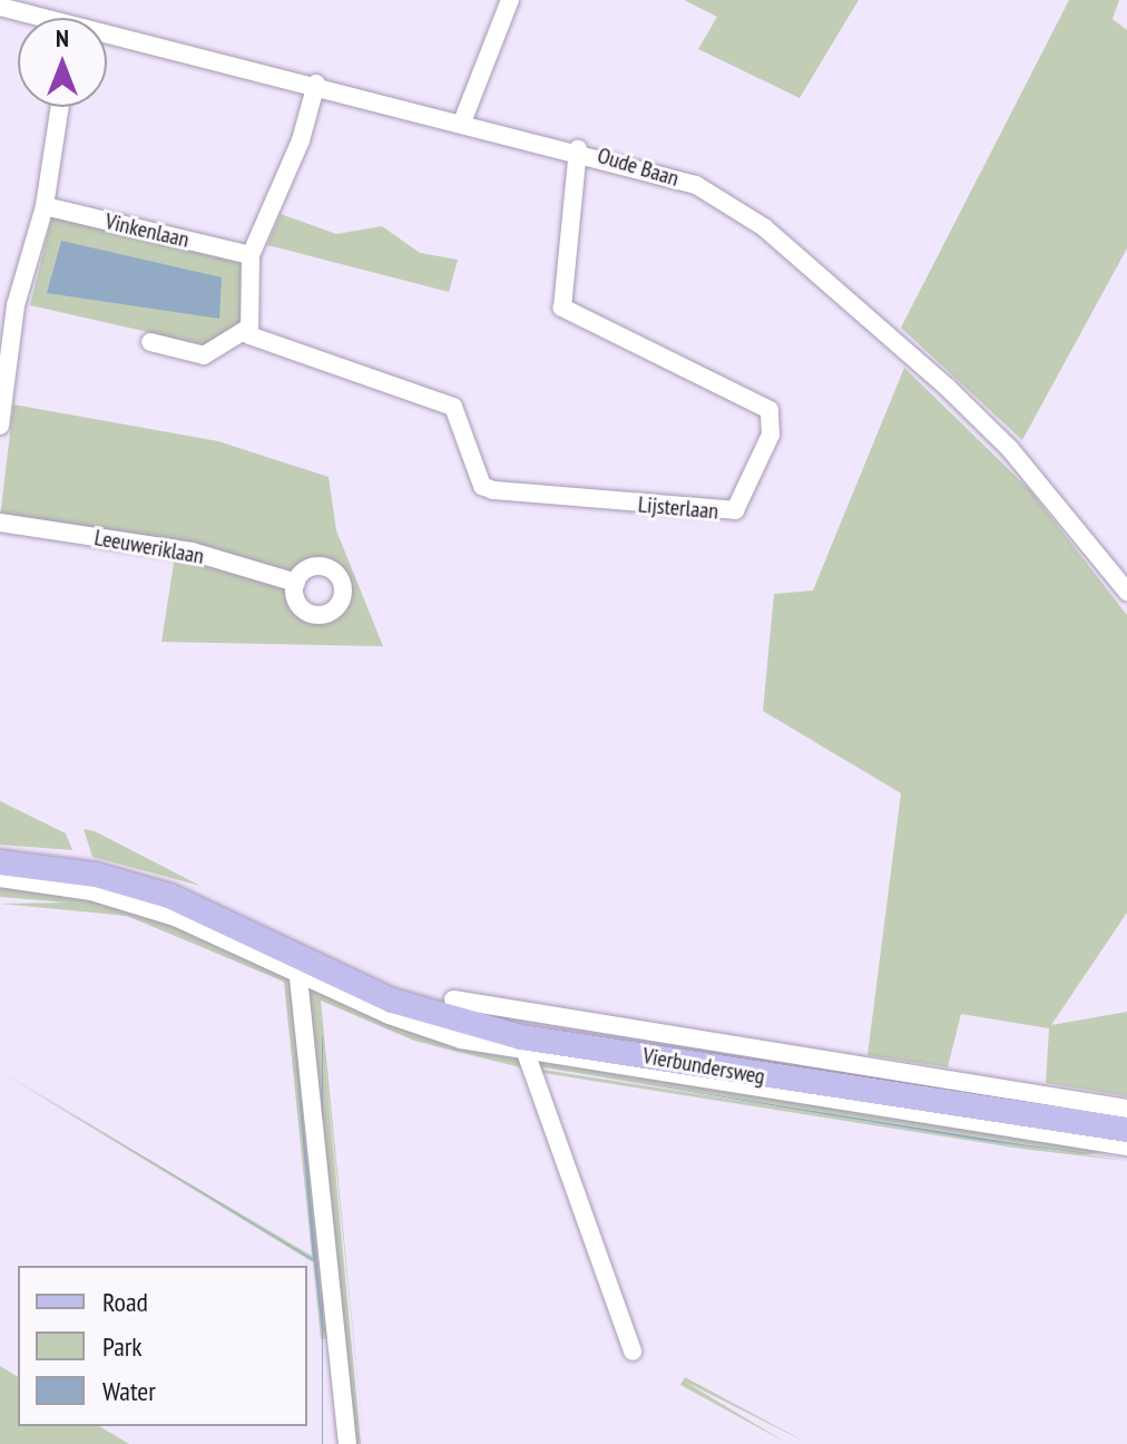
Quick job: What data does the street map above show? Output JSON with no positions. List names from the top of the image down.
{
  "streets": {
    "main road": ["Vierbundersweg"],
    "street": [
      "Oude Baan",
      "Vinkenlaan",
      "Lijsterlaan",
      "Leeuweriklaan"
    ]
  },
  "crossings": [
    ["Oude Baan", "Lijsterlaan"]
  ],
  "legend": ["Road", "Park", "Water"],
  "north": "top"
}
